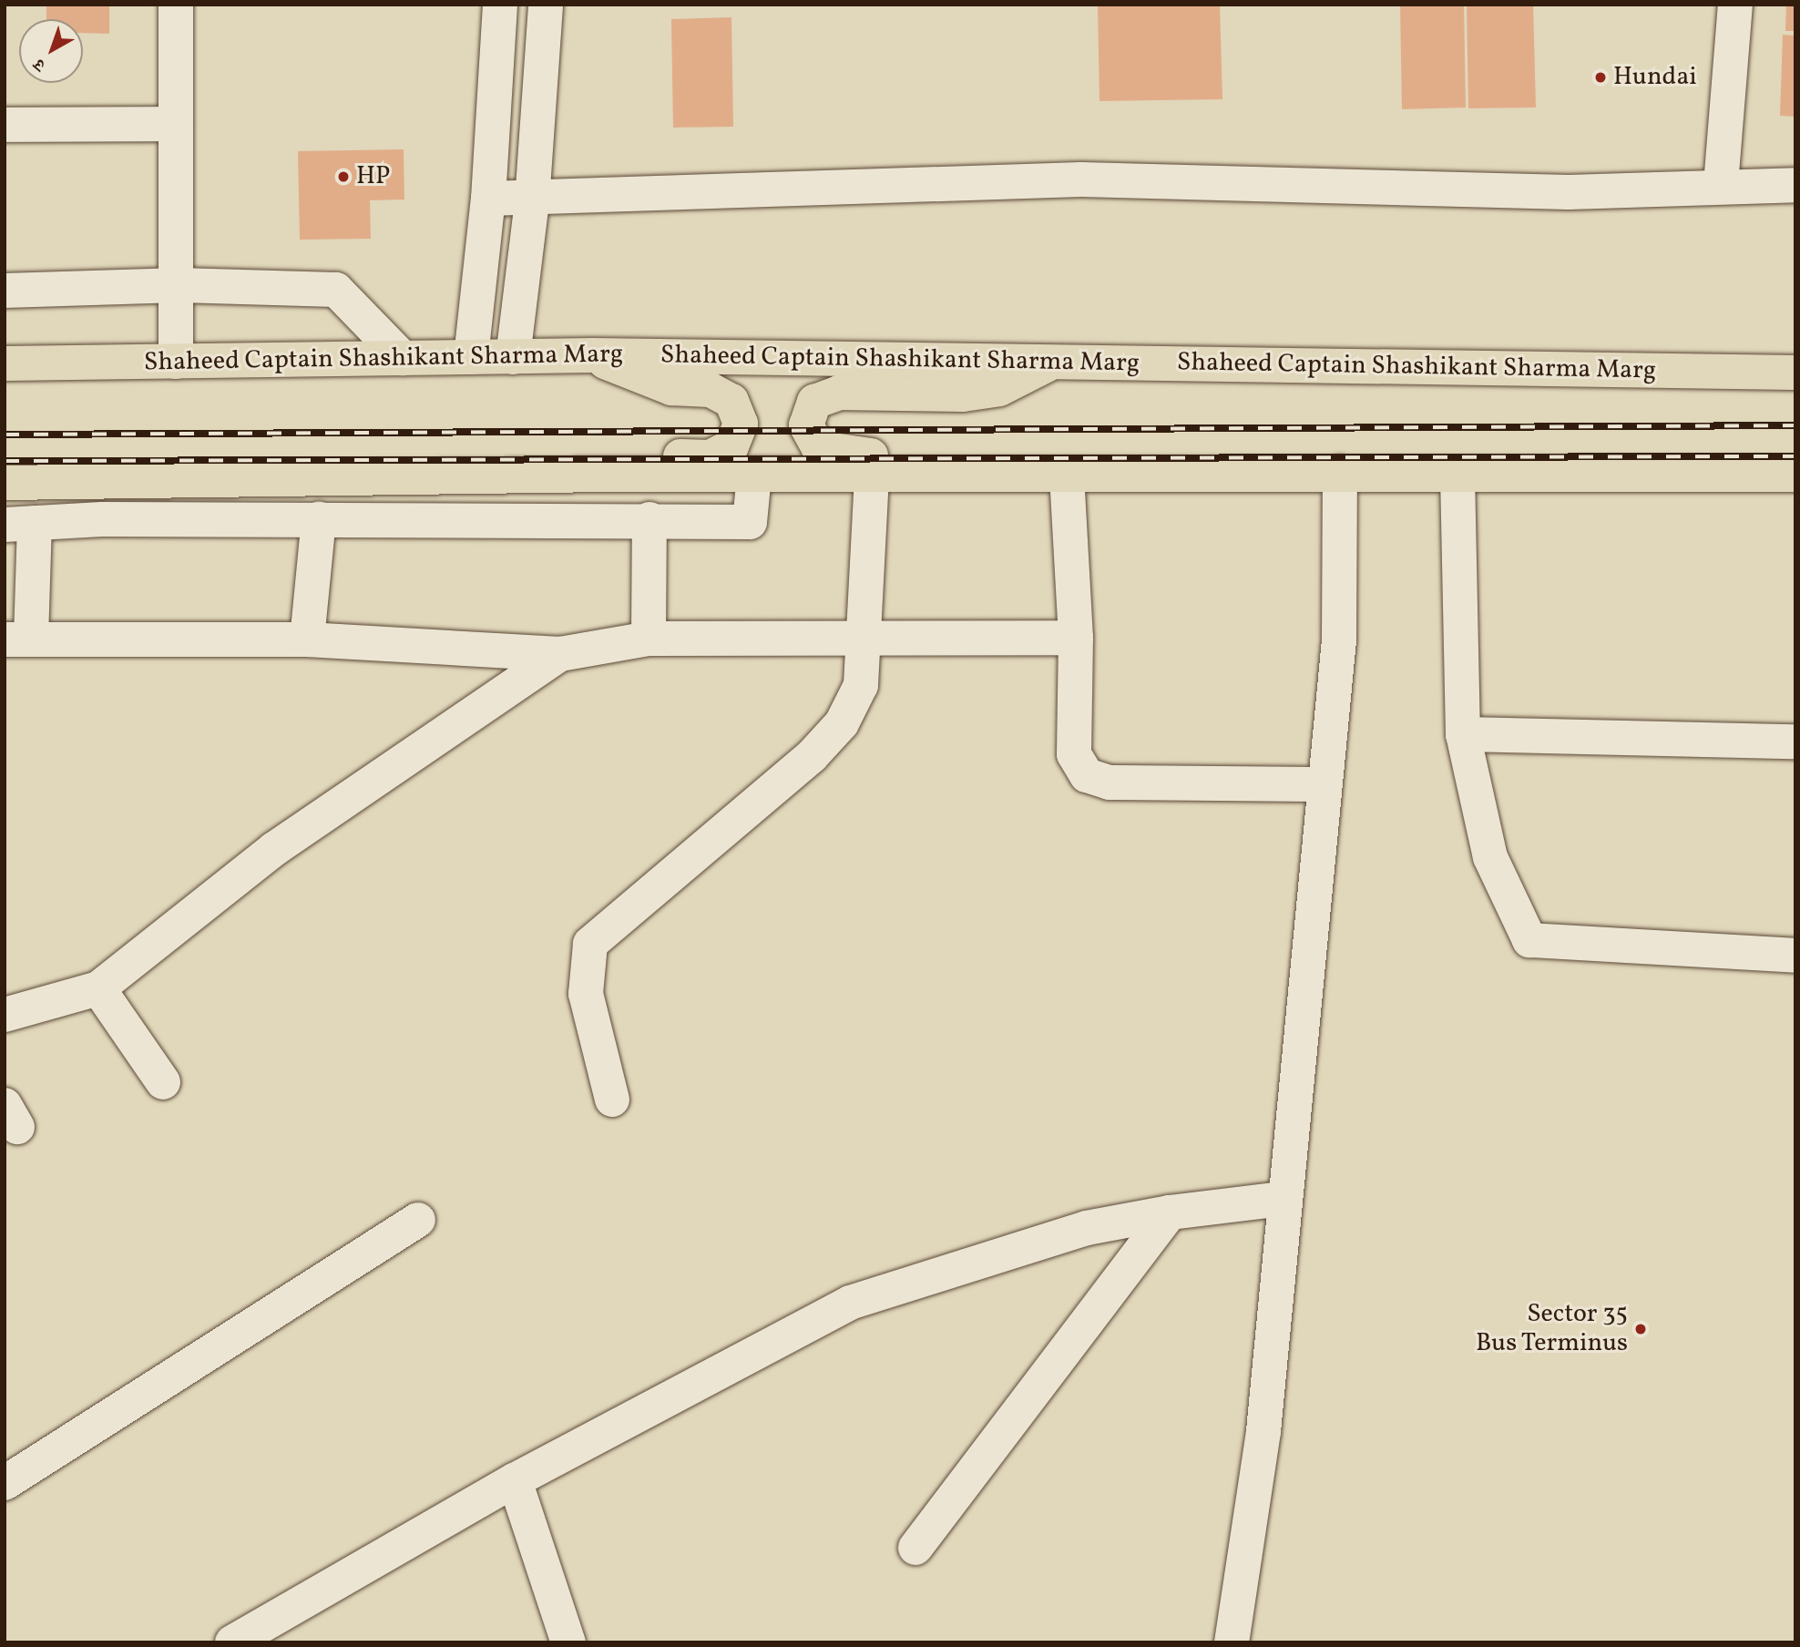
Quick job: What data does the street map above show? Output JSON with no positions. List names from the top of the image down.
{
  "streets": {
    "main road": ["Shaheed Captain Shashikant Sharma Marg"]
  },
  "places": ["Hundai", "HP", "Sector 35 Bus Terminus"],
  "north": "bottom left"
}
